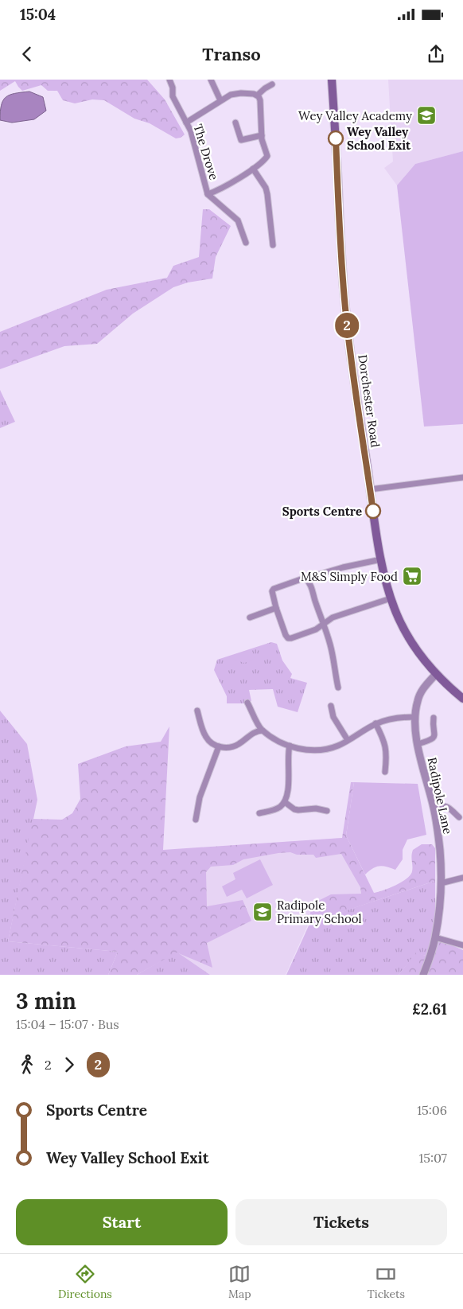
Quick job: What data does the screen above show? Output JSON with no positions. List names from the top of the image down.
{
  "streets": {
    "main road": ["Dorchester Road"],
    "street": ["The Drove", "Radipole Lane"]
  },
  "crossings": [
    ["Dorchester Road", "Radipole Lane"]
  ],
  "places": {
    "school or university": ["Wey Valley Academy", "Radipole Primary School"],
    "other": ["Wey Valley School Exit", "Sports Centre"],
    "supermarket": ["M&S Simply Food"]
  },
  "lines": ["bus line 2"],
  "page": {
    "status": "15:04",
    "header": "Transo",
    "on_map": "2",
    "heading": ["3 min", "15:04 – 15:07 · Bus", "£2.61"],
    "legs": ["2", "2"],
    "list": [
      {
        "name": "Sports Centre",
        "value": "15:06"
      },
      {
        "name": "Wey Valley School Exit",
        "value": "15:07"
      }
    ],
    "buttons": ["Start", "Tickets"],
    "tabs": ["Directions", "Map", "Tickets"]
  }
}
